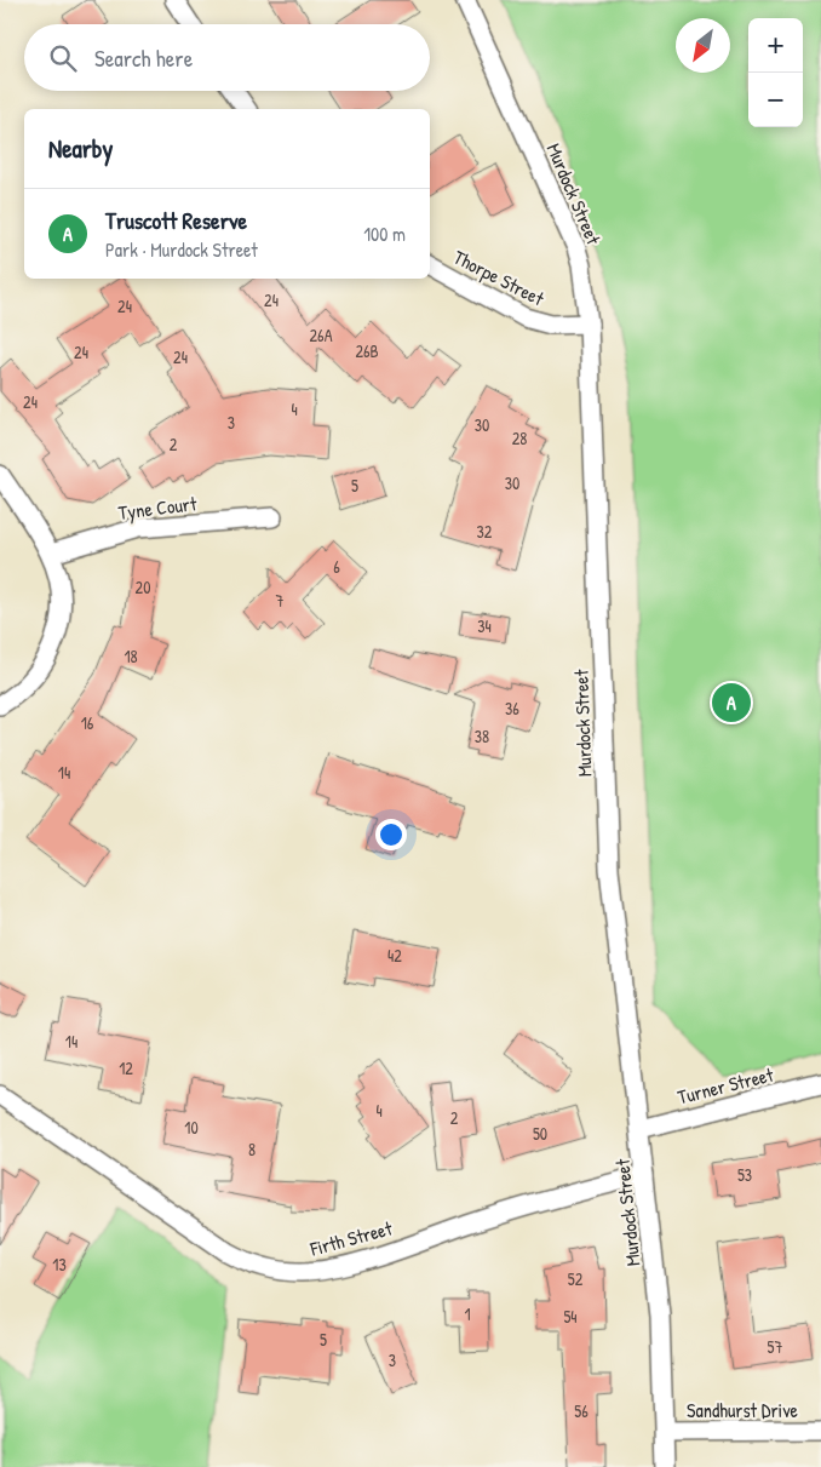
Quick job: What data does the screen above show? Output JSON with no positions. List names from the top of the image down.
{
  "streets": {
    "street": [
      "Murdock Street",
      "Thorpe Street",
      "Tyne Court",
      "Turner Street",
      "Firth Street",
      "Sandhurst Drive"
    ]
  },
  "crossings": [
    ["Murdock Street", "Thorpe Street"],
    ["Murdock Street", "Turner Street"],
    ["Murdock Street", "Firth Street"],
    ["Murdock Street", "Sandhurst Drive"]
  ],
  "house_numbers": [
    "24",
    "24",
    "26A",
    "26B",
    "24",
    "24",
    "24",
    "4",
    "3",
    "30",
    "28",
    "2",
    "30",
    "5",
    "32",
    "6",
    "20",
    "7",
    "34",
    "18",
    "36",
    "16",
    "38",
    "14",
    "42",
    "14",
    "12",
    "4",
    "2",
    "10",
    "50",
    "8",
    "53",
    "13",
    "52",
    "1",
    "54",
    "5",
    "57",
    "3",
    "56"
  ],
  "north": "bottom left",
  "page": {
    "map_buttons": ["+", "−"],
    "search": "Search here",
    "heading": "Nearby",
    "list": [
      {
        "mark": "A",
        "name": "Truscott Reserve",
        "note": "Park · Murdock Street",
        "value": "100 m"
      }
    ],
    "pins": "A"
  }
}
